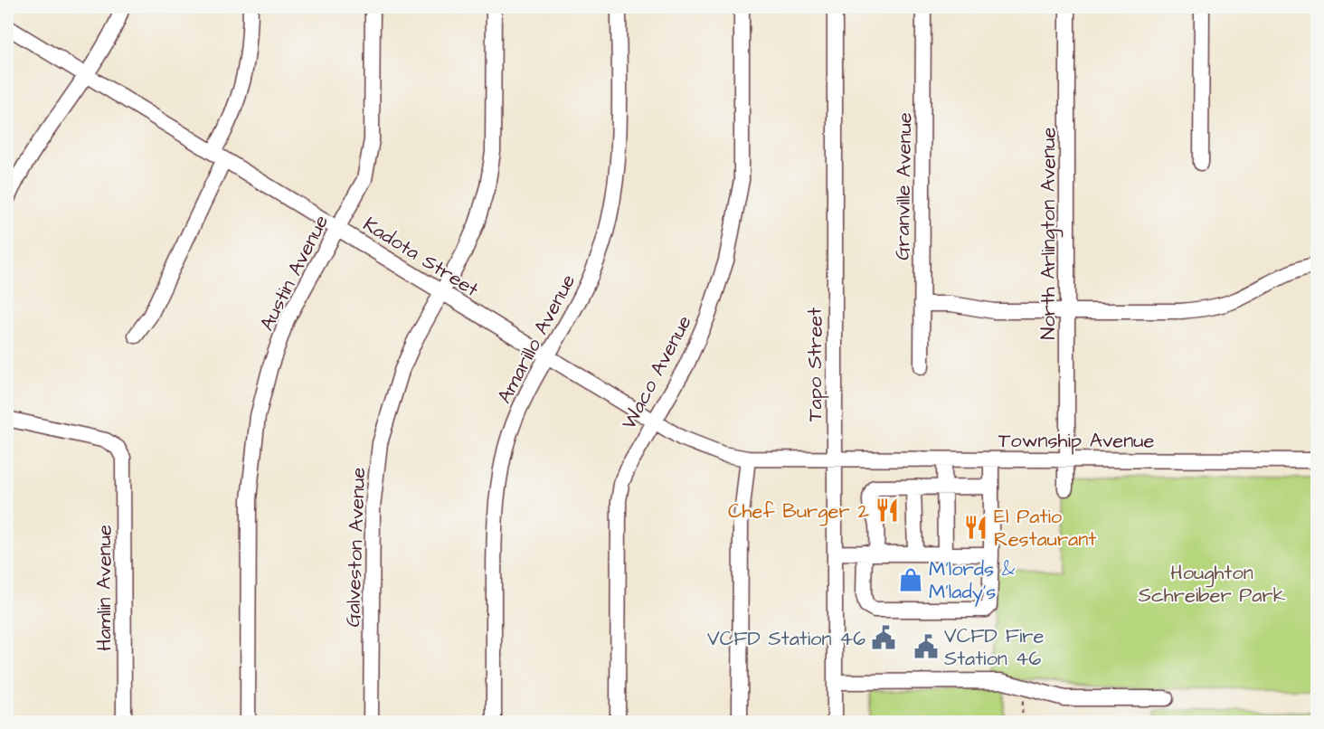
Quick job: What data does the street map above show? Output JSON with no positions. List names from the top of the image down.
{
  "streets": {
    "street": [
      "Granville Avenue",
      "North Arlington Avenue",
      "Kadota Street",
      "Austin Avenue",
      "Amarillo Avenue",
      "Tapo Street",
      "Waco Avenue",
      "Township Avenue",
      "Galveston Avenue",
      "Hamlin Avenue"
    ]
  },
  "crossings": [
    ["North Arlington Avenue", "Township Avenue"],
    ["Kadota Street", "Austin Avenue"],
    ["Kadota Street", "Amarillo Avenue"],
    ["Kadota Street", "Tapo Street"],
    ["Kadota Street", "Waco Avenue"],
    ["Kadota Street", "Township Avenue"],
    ["Kadota Street", "Galveston Avenue"],
    ["Tapo Street", "Township Avenue"]
  ],
  "parks": ["Houghton Schreiber Park"],
  "places": {
    "restaurant": ["Chef Burger 2", "El Patio Restaurant"],
    "shop": ["M'lords & M'lady's"],
    "public building": ["VCFD Station 46", "VCFD Fire Station 46"]
  }
}
